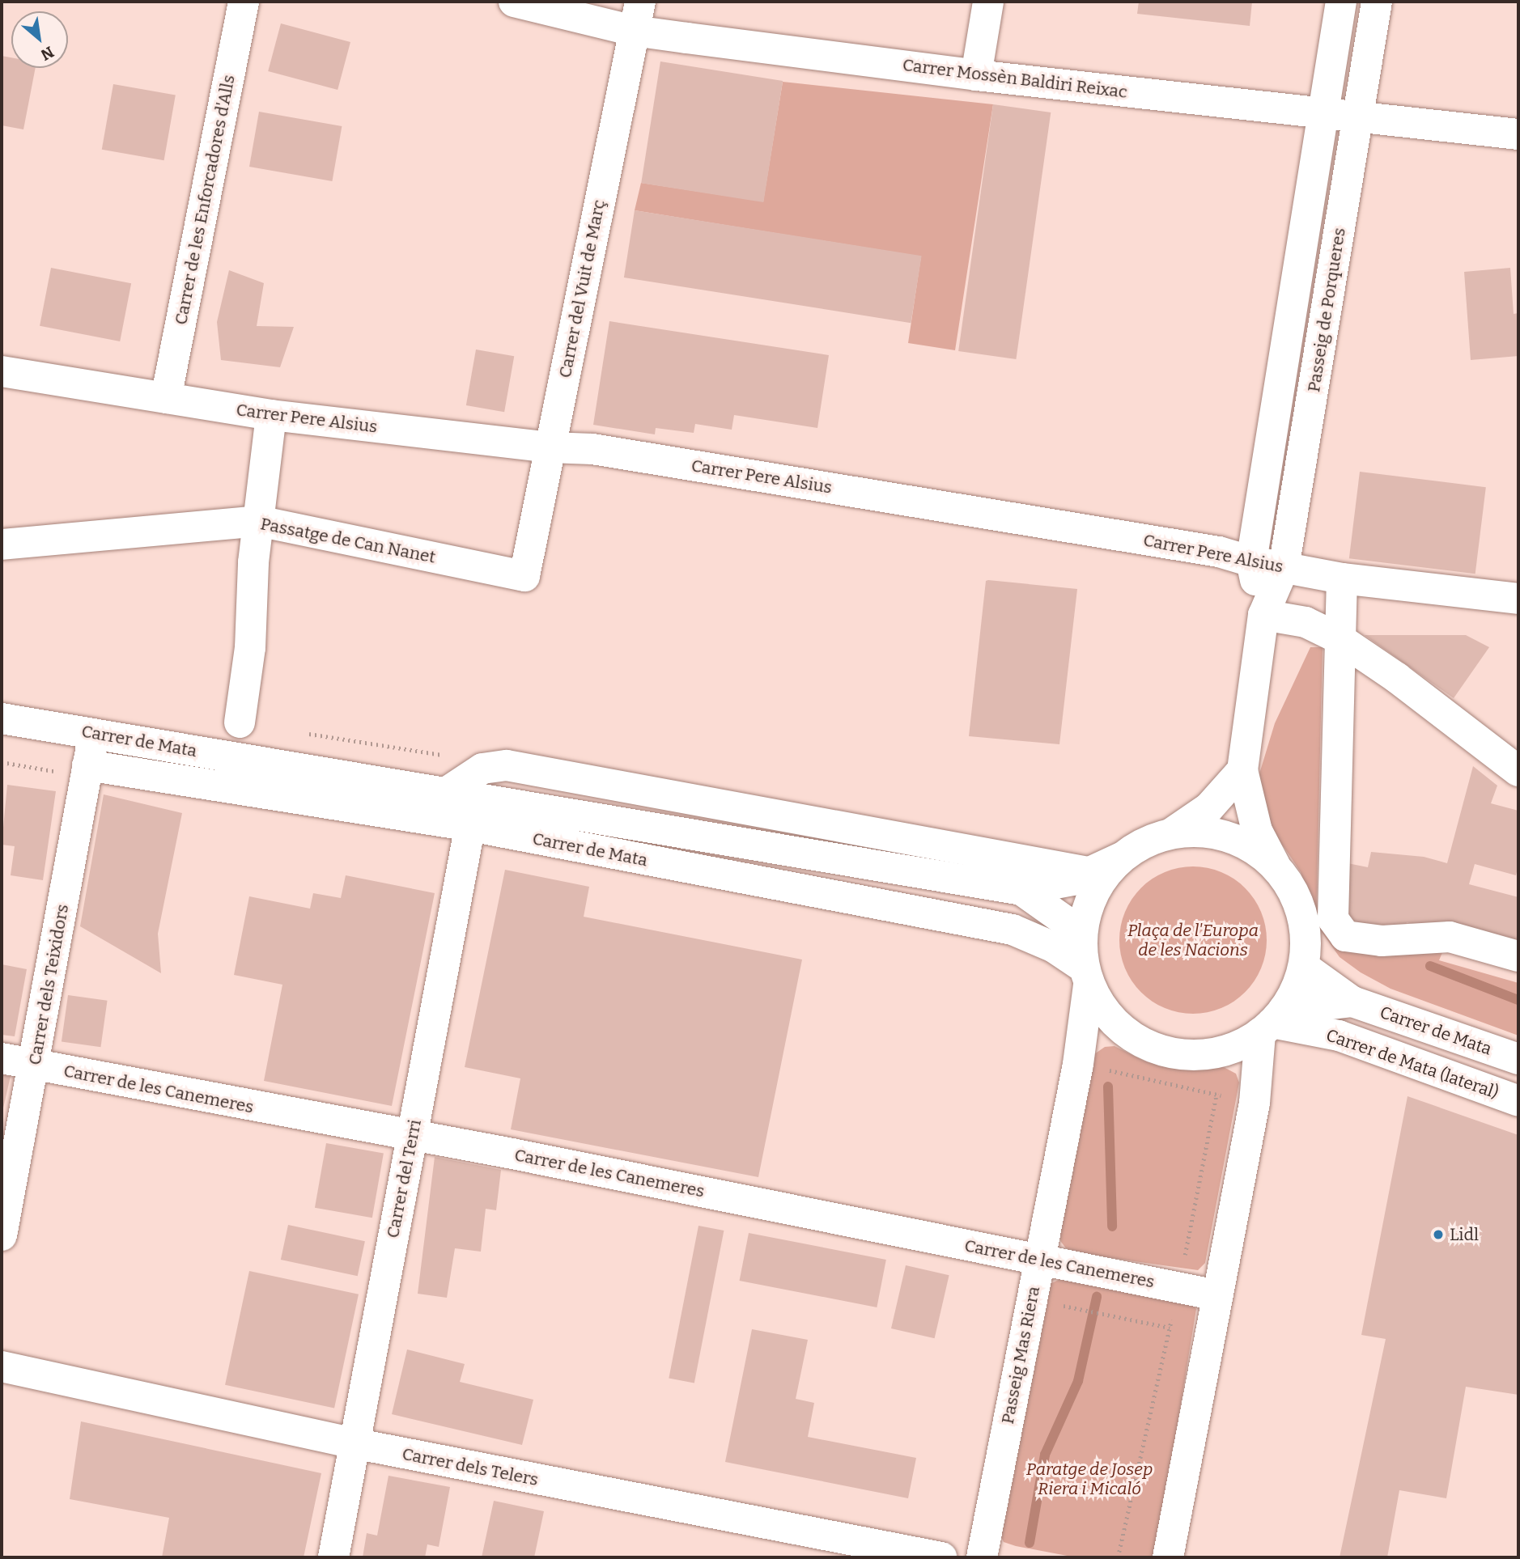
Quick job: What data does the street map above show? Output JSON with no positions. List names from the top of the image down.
{
  "streets": {
    "street": [
      "Carrer Mossèn Baldiri Reixac",
      "Carrer de les Enforcadores d'Alls",
      "Carrer del Vuit de Març",
      "Passeig de Porqueres",
      "Carrer Pere Alsius",
      "Passatge de Can Nanet",
      "Carrer de Mata",
      "Carrer dels Teixidors",
      "Carrer de Mata (lateral)",
      "Carrer de les Canemeres",
      "Carrer del Terri",
      "Passeig Mas Riera",
      "Carrer dels Telers"
    ]
  },
  "crossings": [
    ["Carrer Mossèn Baldiri Reixac", "Carrer del Vuit de Març"],
    ["Carrer Mossèn Baldiri Reixac", "Passeig de Porqueres"],
    ["Carrer de les Enforcadores d'Alls", "Carrer Pere Alsius"],
    ["Carrer del Vuit de Març", "Carrer Pere Alsius"],
    ["Carrer del Vuit de Març", "Passatge de Can Nanet"],
    ["Passeig de Porqueres", "Carrer Pere Alsius"],
    ["Carrer de Mata", "Carrer dels Teixidors"],
    ["Carrer de Mata", "Carrer de Mata (lateral)"],
    ["Carrer de Mata", "Carrer del Terri"],
    ["Carrer de Mata", "Passeig Mas Riera"],
    ["Carrer dels Teixidors", "Carrer de les Canemeres"],
    ["Carrer de les Canemeres", "Carrer del Terri"],
    ["Carrer de les Canemeres", "Passeig Mas Riera"],
    ["Carrer del Terri", "Carrer dels Telers"]
  ],
  "parks": ["Plaça de l'Europa de les Nacions", "Paratge de Josep Riera i Micaló"],
  "places": ["Lidl"],
  "north": "bottom right"
}
